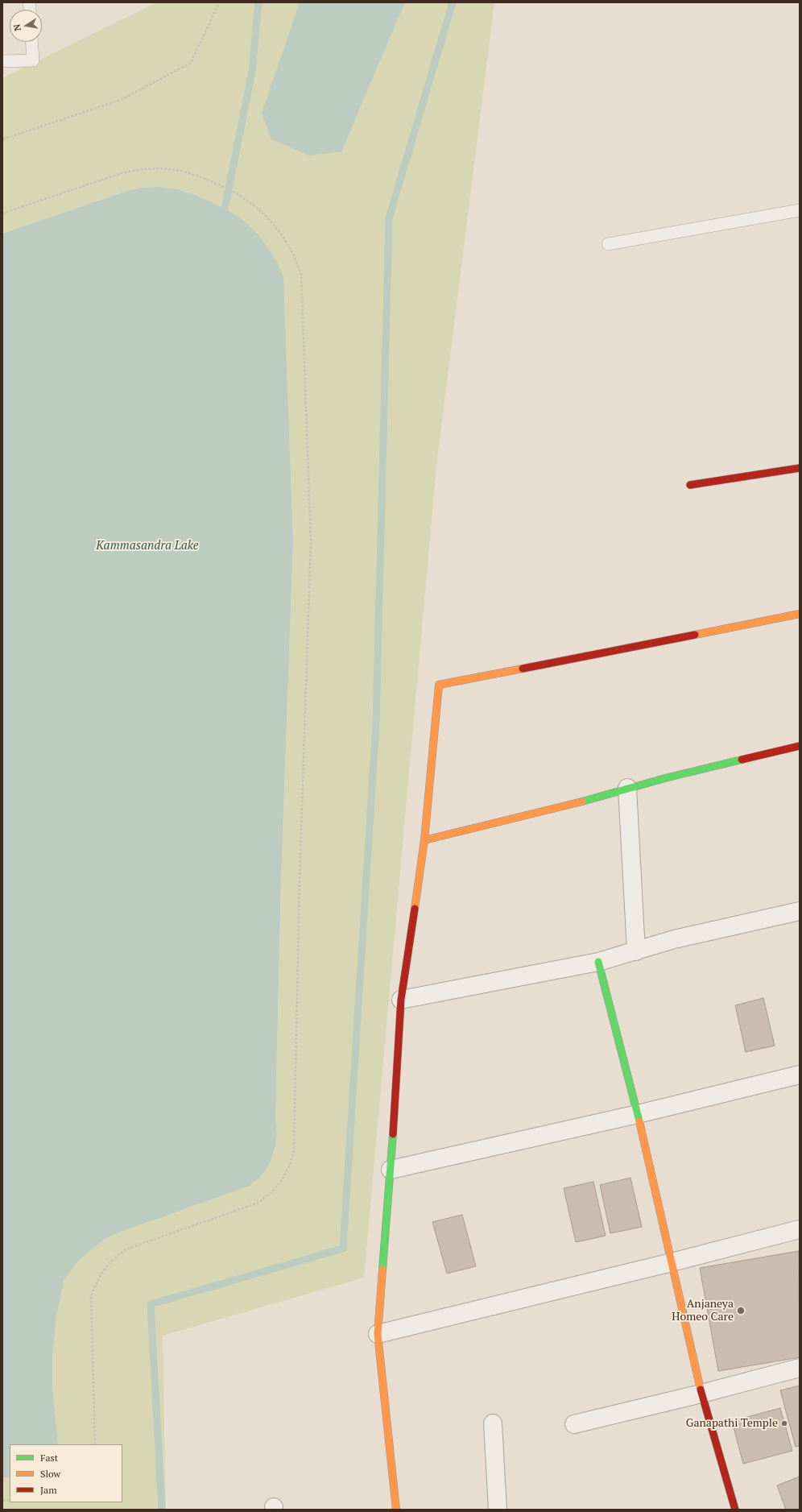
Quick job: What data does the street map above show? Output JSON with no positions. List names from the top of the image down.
{
  "water": ["Kammasandra Lake"],
  "places": ["Anjaneya Homeo Care", "Ganapathi Temple"],
  "legend": ["Fast", "Slow", "Jam"],
  "north": "left"
}
